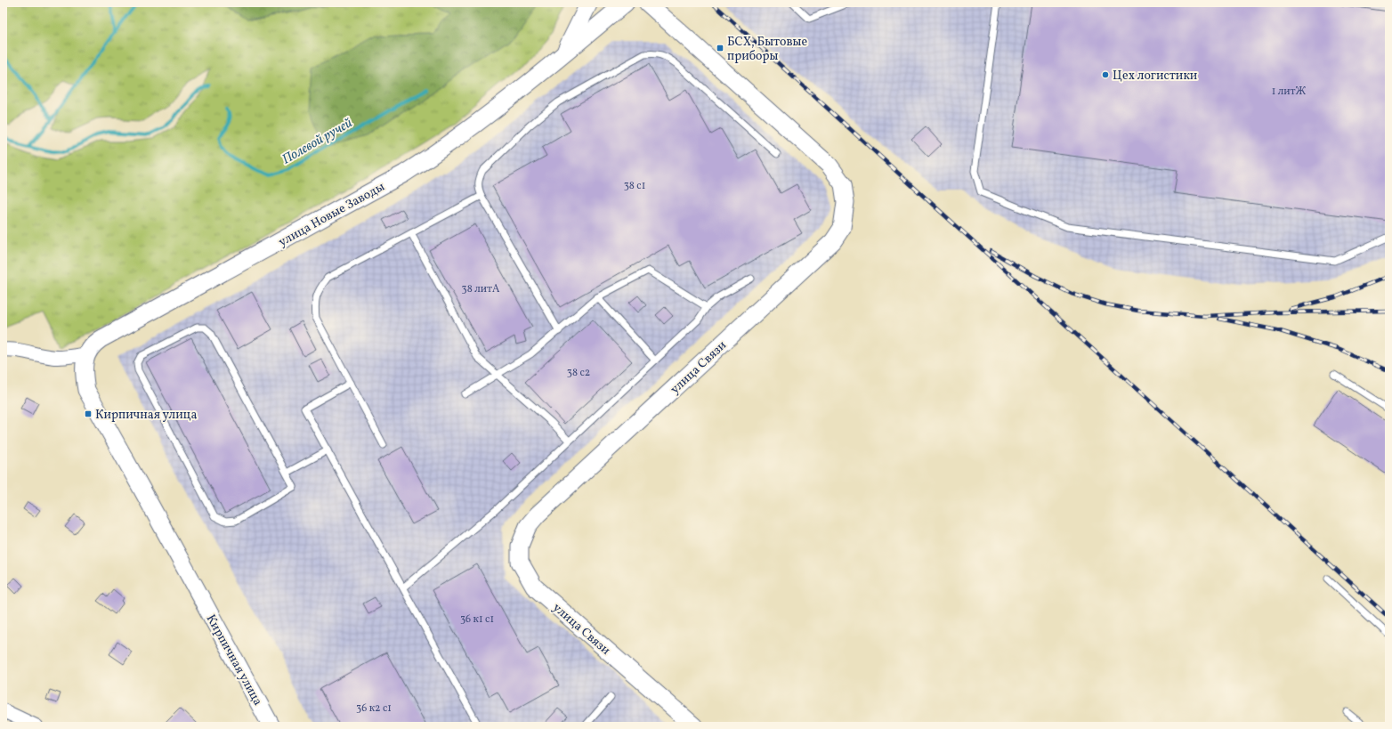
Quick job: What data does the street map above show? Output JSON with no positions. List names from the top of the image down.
{
  "streets": {
    "street": ["улица Новые Заводы", "улица Связи", "Кирпичная улица"]
  },
  "crossings": [
    ["улица Новые Заводы", "Кирпичная улица"]
  ],
  "water": ["Полевой ручей"],
  "places": {
    "transit": ["БСХ, Бытовые приборы", "Кирпичная улица"],
    "other": ["Цех логистики"]
  },
  "house_numbers": [
    "1 литЖ",
    "38 с1",
    "38 литА",
    "38 с2",
    "36 к1 с1",
    "36 к2 с1"
  ]
}
